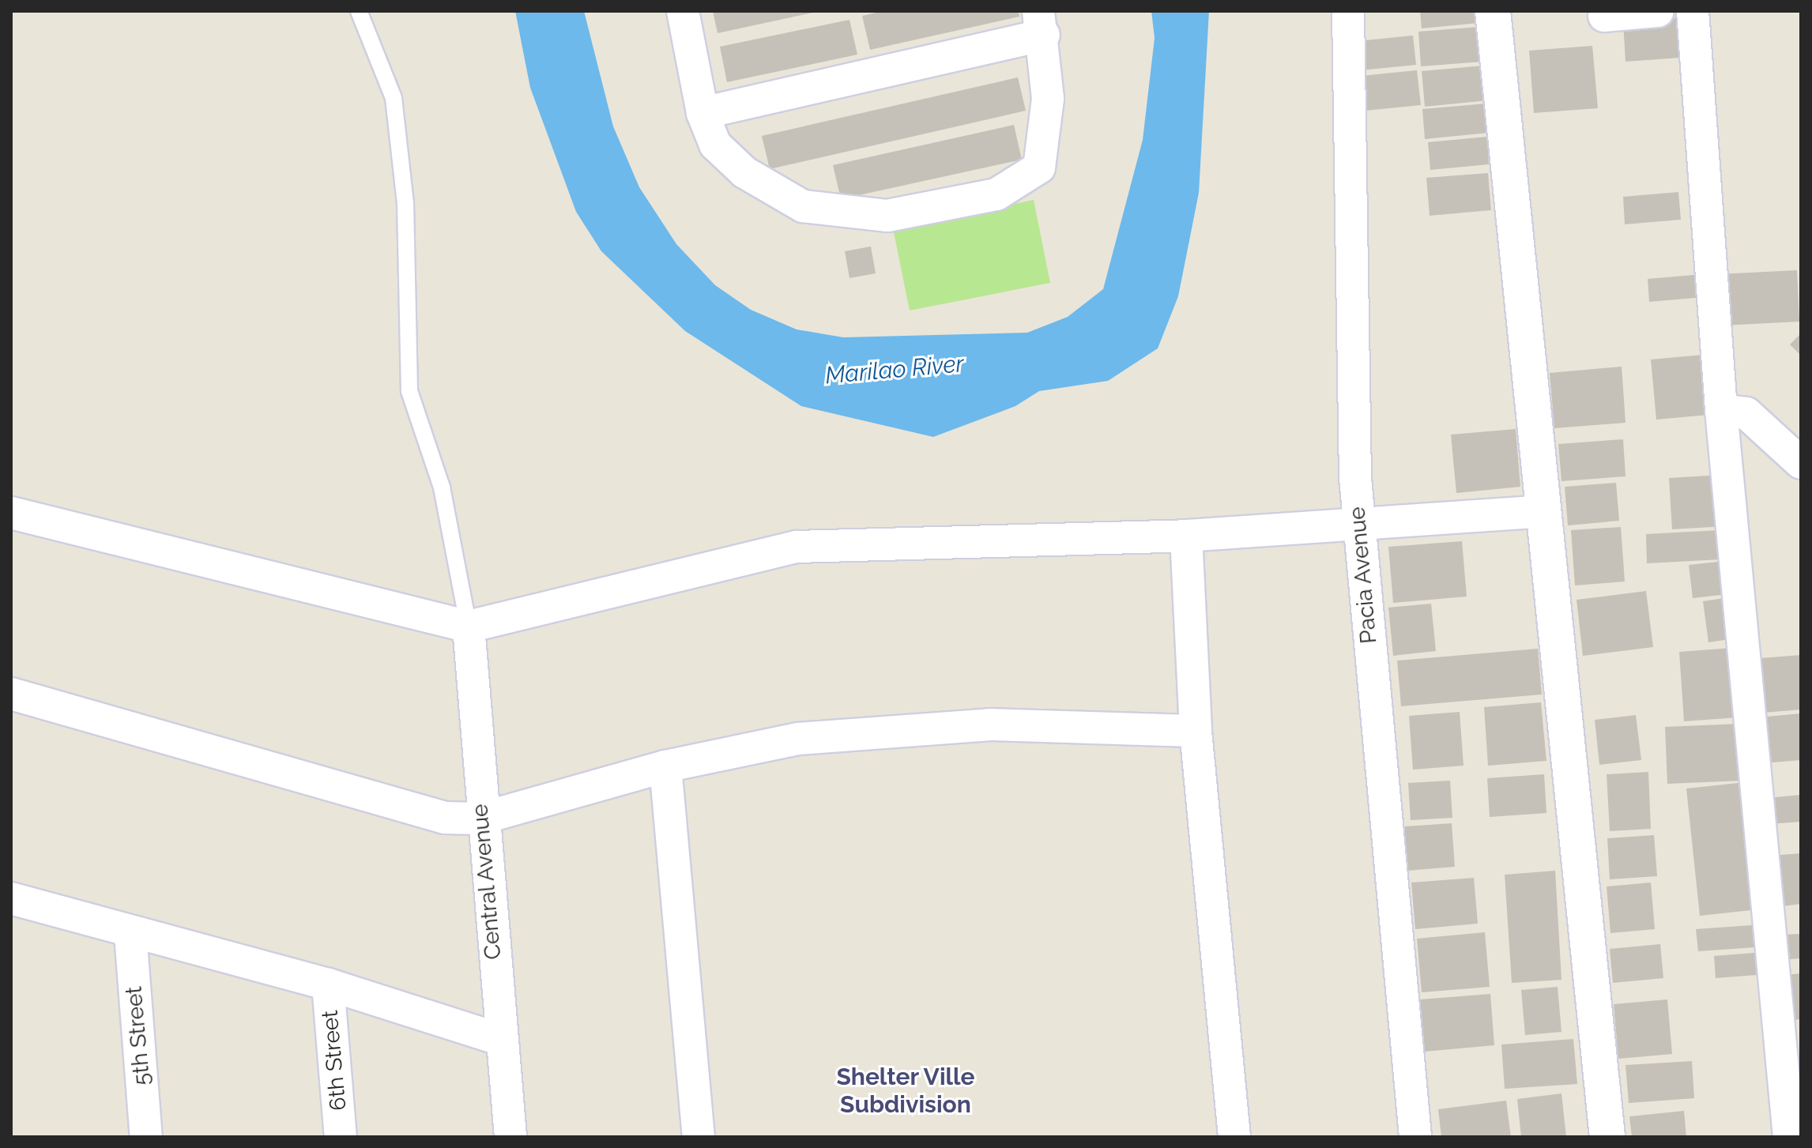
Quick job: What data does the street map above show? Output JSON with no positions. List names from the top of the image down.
{
  "streets": {
    "street": [
      "Pacia Avenue",
      "Central Avenue",
      "5th Street",
      "6th Street"
    ]
  },
  "districts": ["Shelter Ville Subdivision"],
  "water": ["Marilao River"]
}
